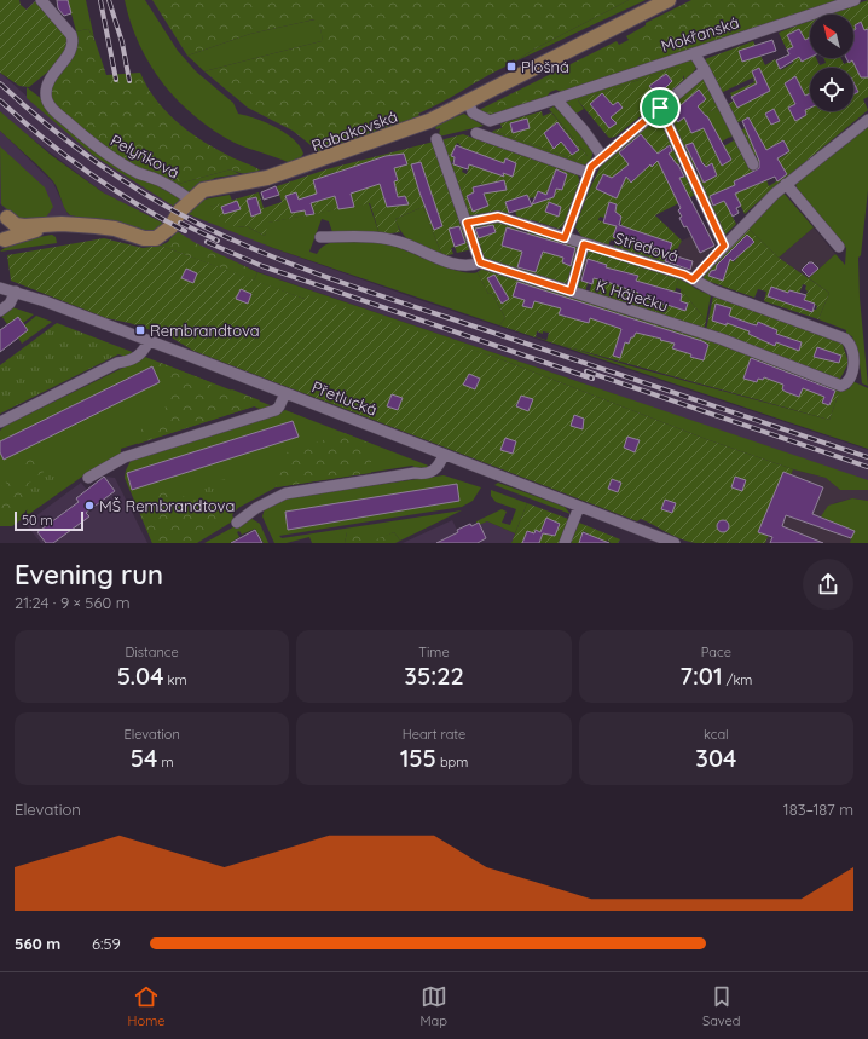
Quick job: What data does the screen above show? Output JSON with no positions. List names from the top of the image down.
{
  "streets": {
    "main road": ["Rabakovská"],
    "street": [
      "Mokřanská",
      "Pelyňková",
      "Středová",
      "K Háječku",
      "Přetlucká"
    ]
  },
  "crossings": [
    ["Mokřanská", "Rabakovská"],
    ["Rabakovská", "Pelyňková"],
    ["Středová", "K Háječku"]
  ],
  "places": {
    "transit": ["Plošná", "Rembrandtova"],
    "other": ["MŠ Rembrandtova"]
  },
  "scale_bar": "50 m",
  "north": "top left",
  "page": {
    "scale": "50 m",
    "heading": ["Evening run", "21:24 · 9 × 560 m"],
    "stats": [
      ["Distance", "5.04 km"],
      ["Time", "35:22"],
      ["Pace", "7:01 /km"],
      ["Elevation", "54 m"],
      ["Heart rate", "155 bpm"],
      ["kcal", "304"]
    ],
    "chart": ["Elevation", "183–187 m"],
    "list": [
      {
        "name": "560 m",
        "note": "6:59"
      }
    ],
    "tabs": ["Home", "Map", "Saved"]
  }
}
